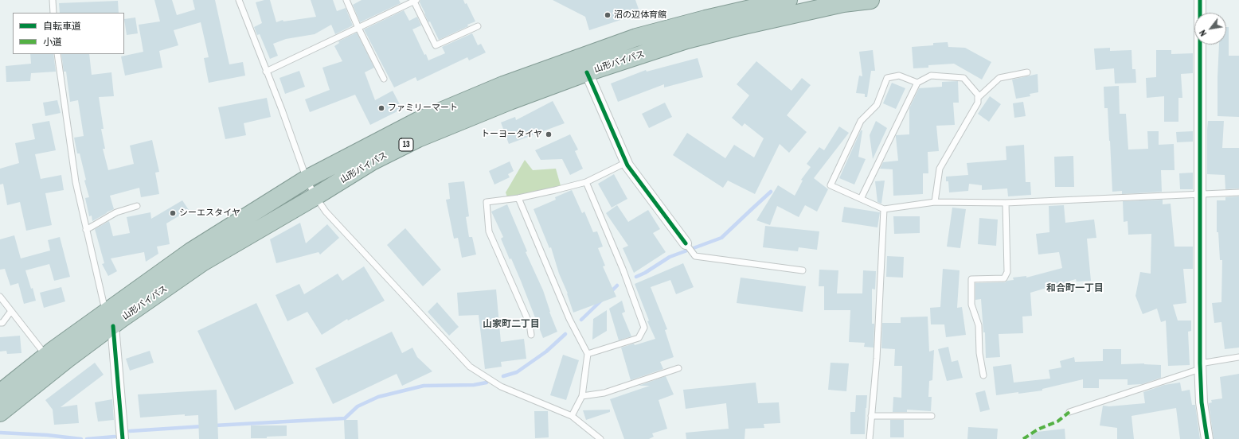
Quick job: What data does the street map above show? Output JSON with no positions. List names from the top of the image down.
{
  "streets": {
    "highway": ["山形バイパス", "13"]
  },
  "districts": ["和合町一丁目", "山家町二丁目"],
  "places": [
    "沼の辺体育館",
    "ファミリーマート",
    "トーヨータイヤ",
    "シーエスタイヤ"
  ],
  "legend": ["自転車道", "小道"],
  "north": "bottom left"
}
